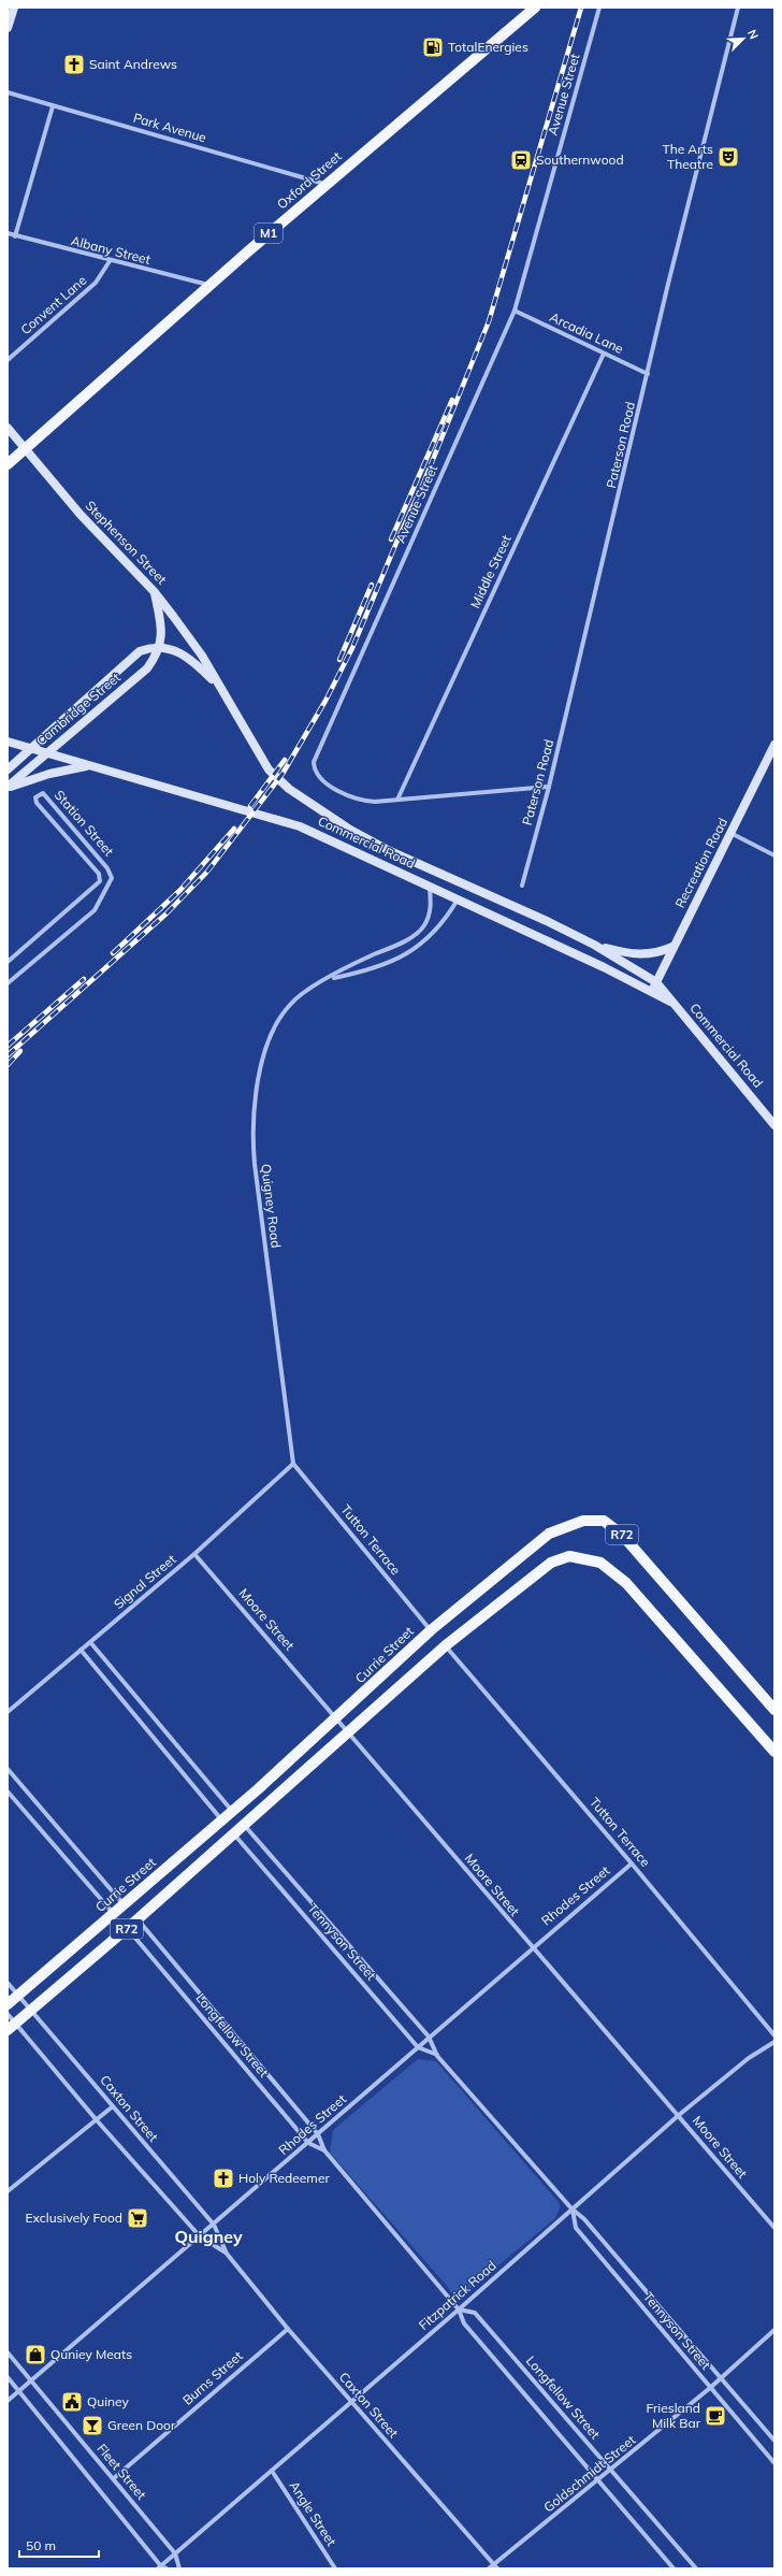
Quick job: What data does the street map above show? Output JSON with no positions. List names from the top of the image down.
{
  "streets": {
    "main road": [
      "Oxford Street",
      "M1",
      "R72",
      "Currie Street"
    ],
    "street": [
      "Avenue Street",
      "Park Avenue",
      "Albany Street",
      "Convent Lane",
      "Arcadia Lane",
      "Paterson Road",
      "Stephenson Street",
      "Middle Street",
      "Cambridge Street",
      "Station Street",
      "Commercial Road",
      "Recreation Road",
      "Quigney Road",
      "Tutton Terrace",
      "Signal Street",
      "Moore Street",
      "Rhodes Street",
      "Tennyson Street",
      "Longfellow Street",
      "Caxton Street",
      "Fitzpatrick Road",
      "Burns Street",
      "Fleet Street",
      "Goldschmidt Street",
      "Angle Street"
    ]
  },
  "crossings": [
    ["Avenue Street", "Arcadia Lane"],
    ["Avenue Street", "Paterson Road"],
    ["Avenue Street", "Middle Street"],
    ["Park Avenue", "Oxford Street"],
    ["Oxford Street", "Albany Street"],
    ["Oxford Street", "Stephenson Street"],
    ["Albany Street", "Convent Lane"],
    ["Arcadia Lane", "Paterson Road"],
    ["Arcadia Lane", "Middle Street"],
    ["Stephenson Street", "Cambridge Street"],
    ["Stephenson Street", "Commercial Road"],
    ["Cambridge Street", "Commercial Road"],
    ["Commercial Road", "Recreation Road"],
    ["Commercial Road", "Quigney Road"],
    ["Quigney Road", "Tutton Terrace"],
    ["Quigney Road", "Signal Street"],
    ["R72", "Tutton Terrace"],
    ["R72", "Moore Street"],
    ["R72", "Tennyson Street"],
    ["R72", "Longfellow Street"],
    ["R72", "Caxton Street"],
    ["Tutton Terrace", "Signal Street"],
    ["Tutton Terrace", "Currie Street"],
    ["Tutton Terrace", "Rhodes Street"],
    ["Signal Street", "Moore Street"],
    ["Moore Street", "Currie Street"],
    ["Moore Street", "Rhodes Street"],
    ["Moore Street", "Fitzpatrick Road"],
    ["Currie Street", "Caxton Street"],
    ["Rhodes Street", "Tennyson Street"],
    ["Rhodes Street", "Longfellow Street"],
    ["Rhodes Street", "Caxton Street"],
    ["Rhodes Street", "Fleet Street"],
    ["Tennyson Street", "Fitzpatrick Road"],
    ["Tennyson Street", "Goldschmidt Street"],
    ["Longfellow Street", "Fitzpatrick Road"],
    ["Longfellow Street", "Goldschmidt Street"],
    ["Caxton Street", "Fitzpatrick Road"],
    ["Caxton Street", "Burns Street"],
    ["Caxton Street", "Goldschmidt Street"],
    ["Fitzpatrick Road", "Fleet Street"],
    ["Fitzpatrick Road", "Angle Street"],
    ["Burns Street", "Fleet Street"]
  ],
  "districts": ["Quigney"],
  "places": {
    "fuel station": ["TotalEnergies"],
    "church": ["Saint Andrews", "Holy Redeemer"],
    "theatre": ["The Arts Theatre"],
    "station": ["Southernwood"],
    "supermarket": ["Exclusively Food"],
    "shop": ["Quniey Meats"],
    "public building": ["Quiney"],
    "cafe": ["Friesland Milk Bar"],
    "bar": ["Green Door"]
  },
  "scale_bar": "50 m",
  "north": "top right"
}
